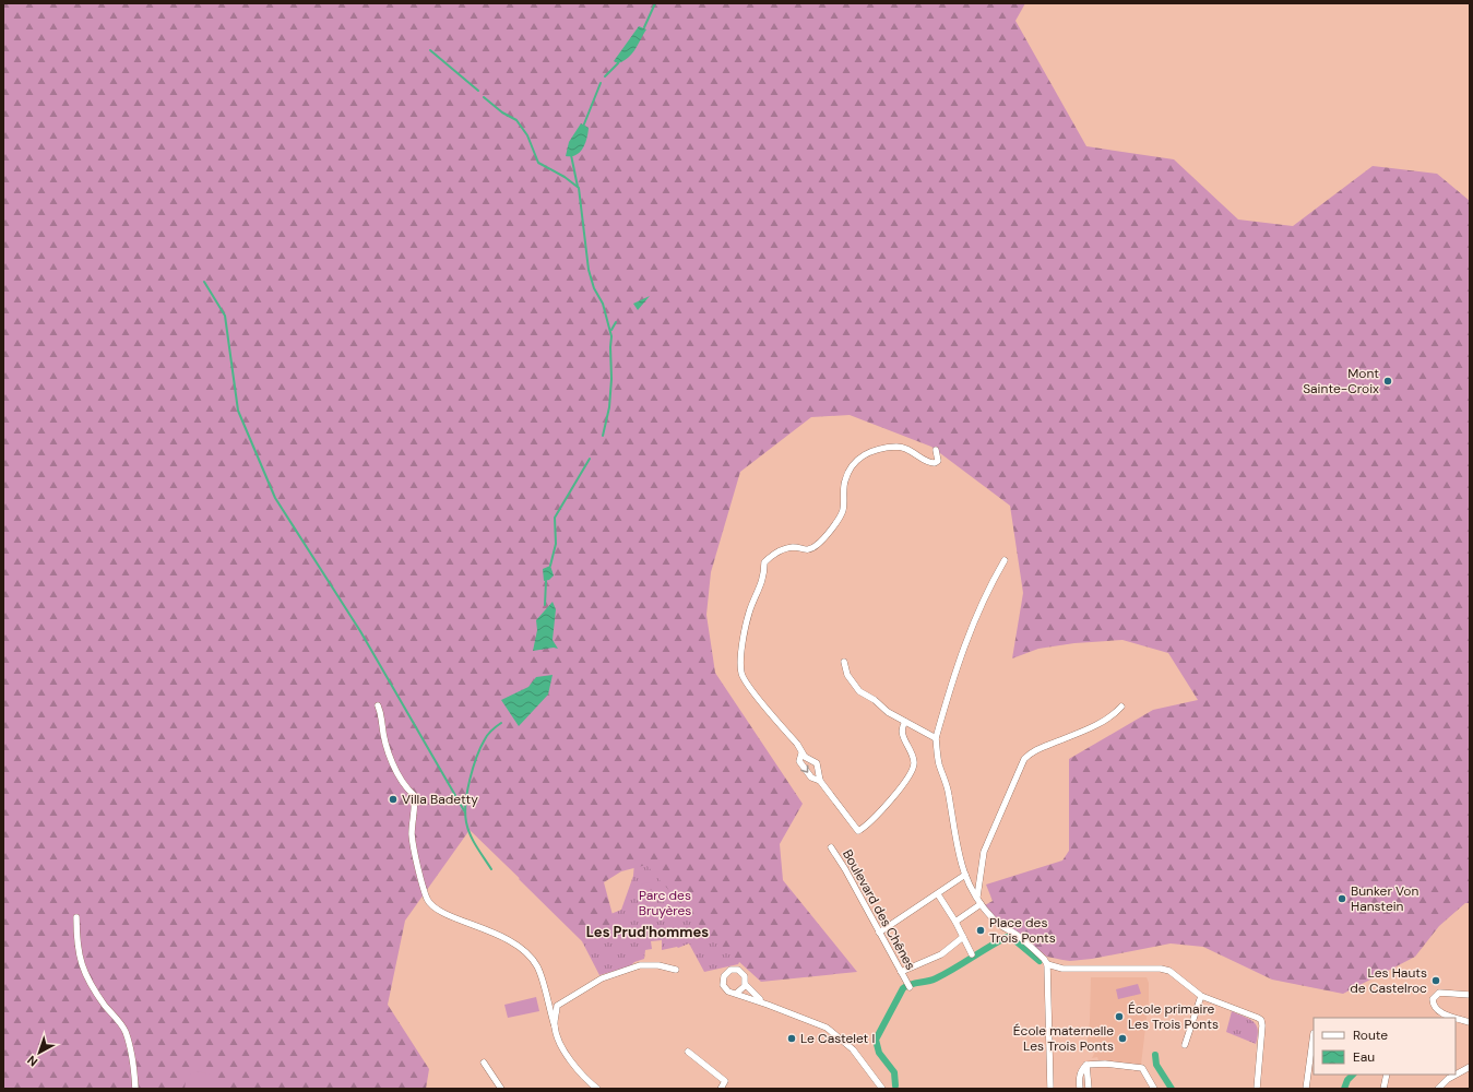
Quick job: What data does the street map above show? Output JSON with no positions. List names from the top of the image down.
{
  "streets": {
    "street": ["Boulevard des Chênes"]
  },
  "districts": ["Les Prud'hommes"],
  "parks": ["Parc des Bruyères"],
  "places": [
    "Mont Sainte-Croix",
    "Villa Badetty",
    "Bunker Von Hanstein",
    "Place des Trois Ponts",
    "Les Hauts de Castelroc",
    "École primaire Les Trois Ponts",
    "Le Castelet I",
    "École maternelle Les Trois Ponts"
  ],
  "legend": ["Route", "Eau"],
  "north": "bottom left"
}
